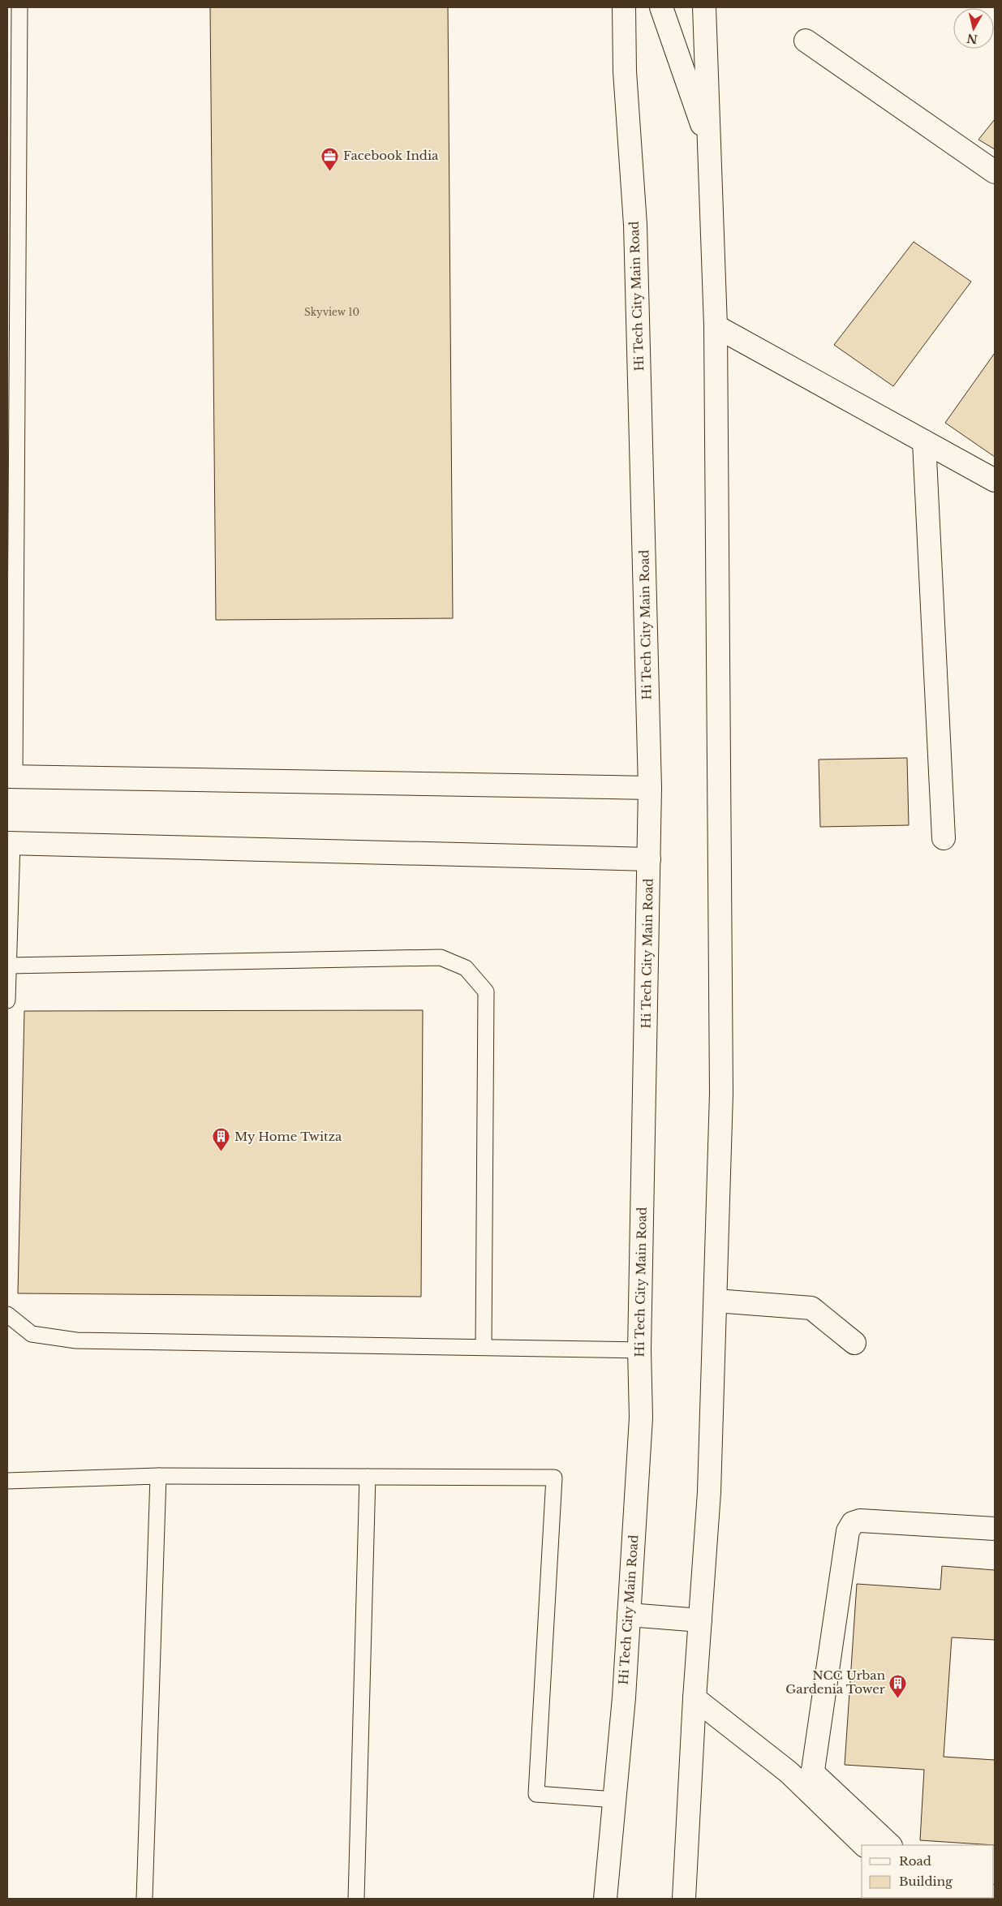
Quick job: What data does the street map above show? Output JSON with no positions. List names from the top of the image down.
{
  "streets": {
    "main road": ["Hi Tech City Main Road"]
  },
  "places": {
    "office": ["Facebook India"],
    "building": ["My Home Twitza", "NCC Urban Gardenia Tower"]
  },
  "house_numbers": ["Skyview 10"],
  "legend": ["Road", "Building"],
  "north": "bottom"
}
